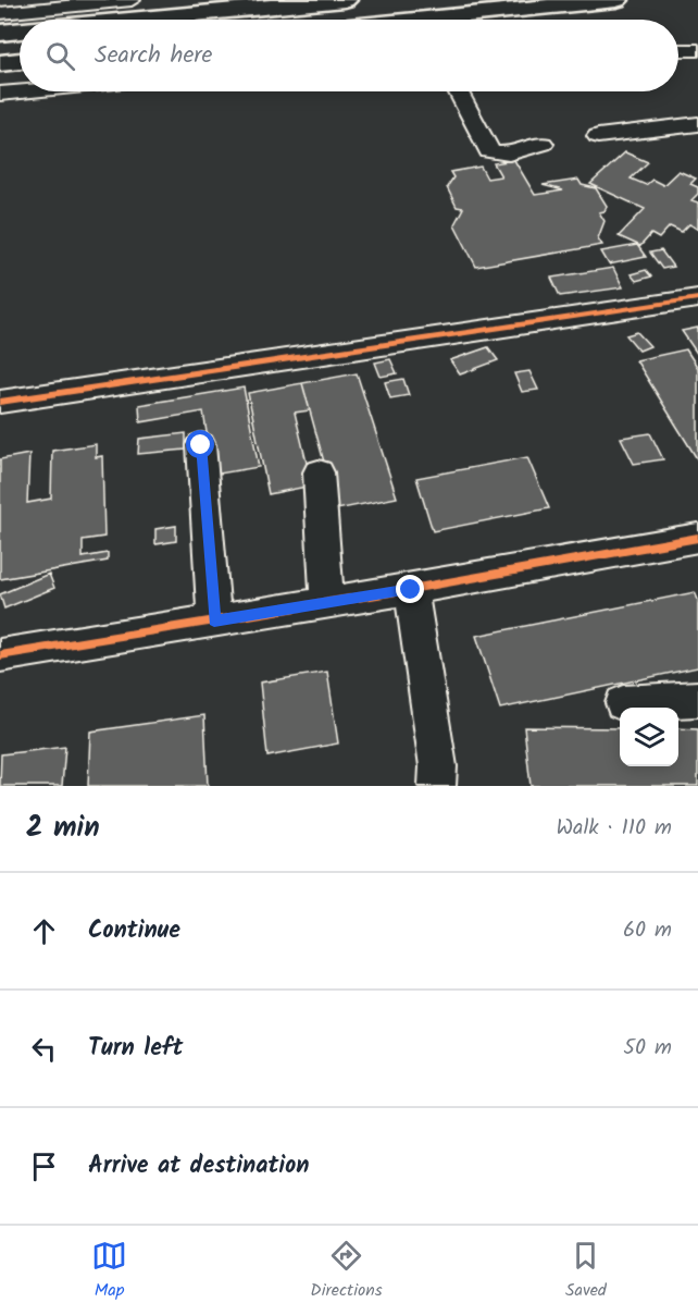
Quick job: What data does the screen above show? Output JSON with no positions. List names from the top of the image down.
{
  "page": {
    "search": "Search here",
    "heading": ["2 min", "Walk · 110 m"],
    "list": [
      ["Continue", "60 m"],
      ["Turn left", "50 m"],
      "Arrive at destination"
    ],
    "nav": ["Map", "Directions", "Saved"]
  }
}
